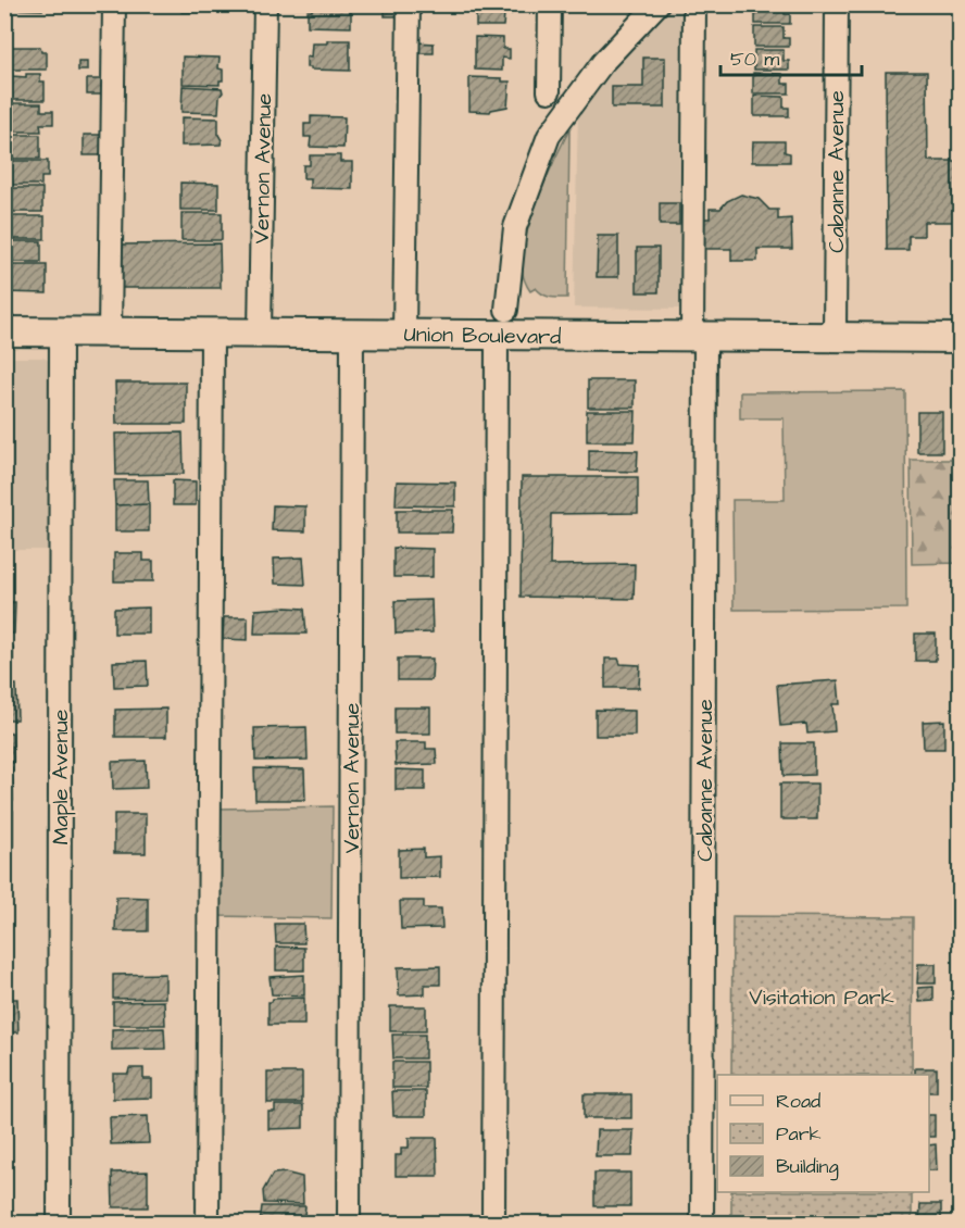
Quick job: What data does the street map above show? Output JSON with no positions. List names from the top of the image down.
{
  "streets": {
    "main road": ["Union Boulevard"],
    "street": ["Vernon Avenue", "Cabanne Avenue", "Maple Avenue"]
  },
  "crossings": [
    ["Vernon Avenue", "Union Boulevard"],
    ["Cabanne Avenue", "Union Boulevard"],
    ["Union Boulevard", "Maple Avenue"]
  ],
  "parks": ["Visitation Park"],
  "legend": ["Road", "Park", "Building"],
  "scale_bar": "50 m"
}
